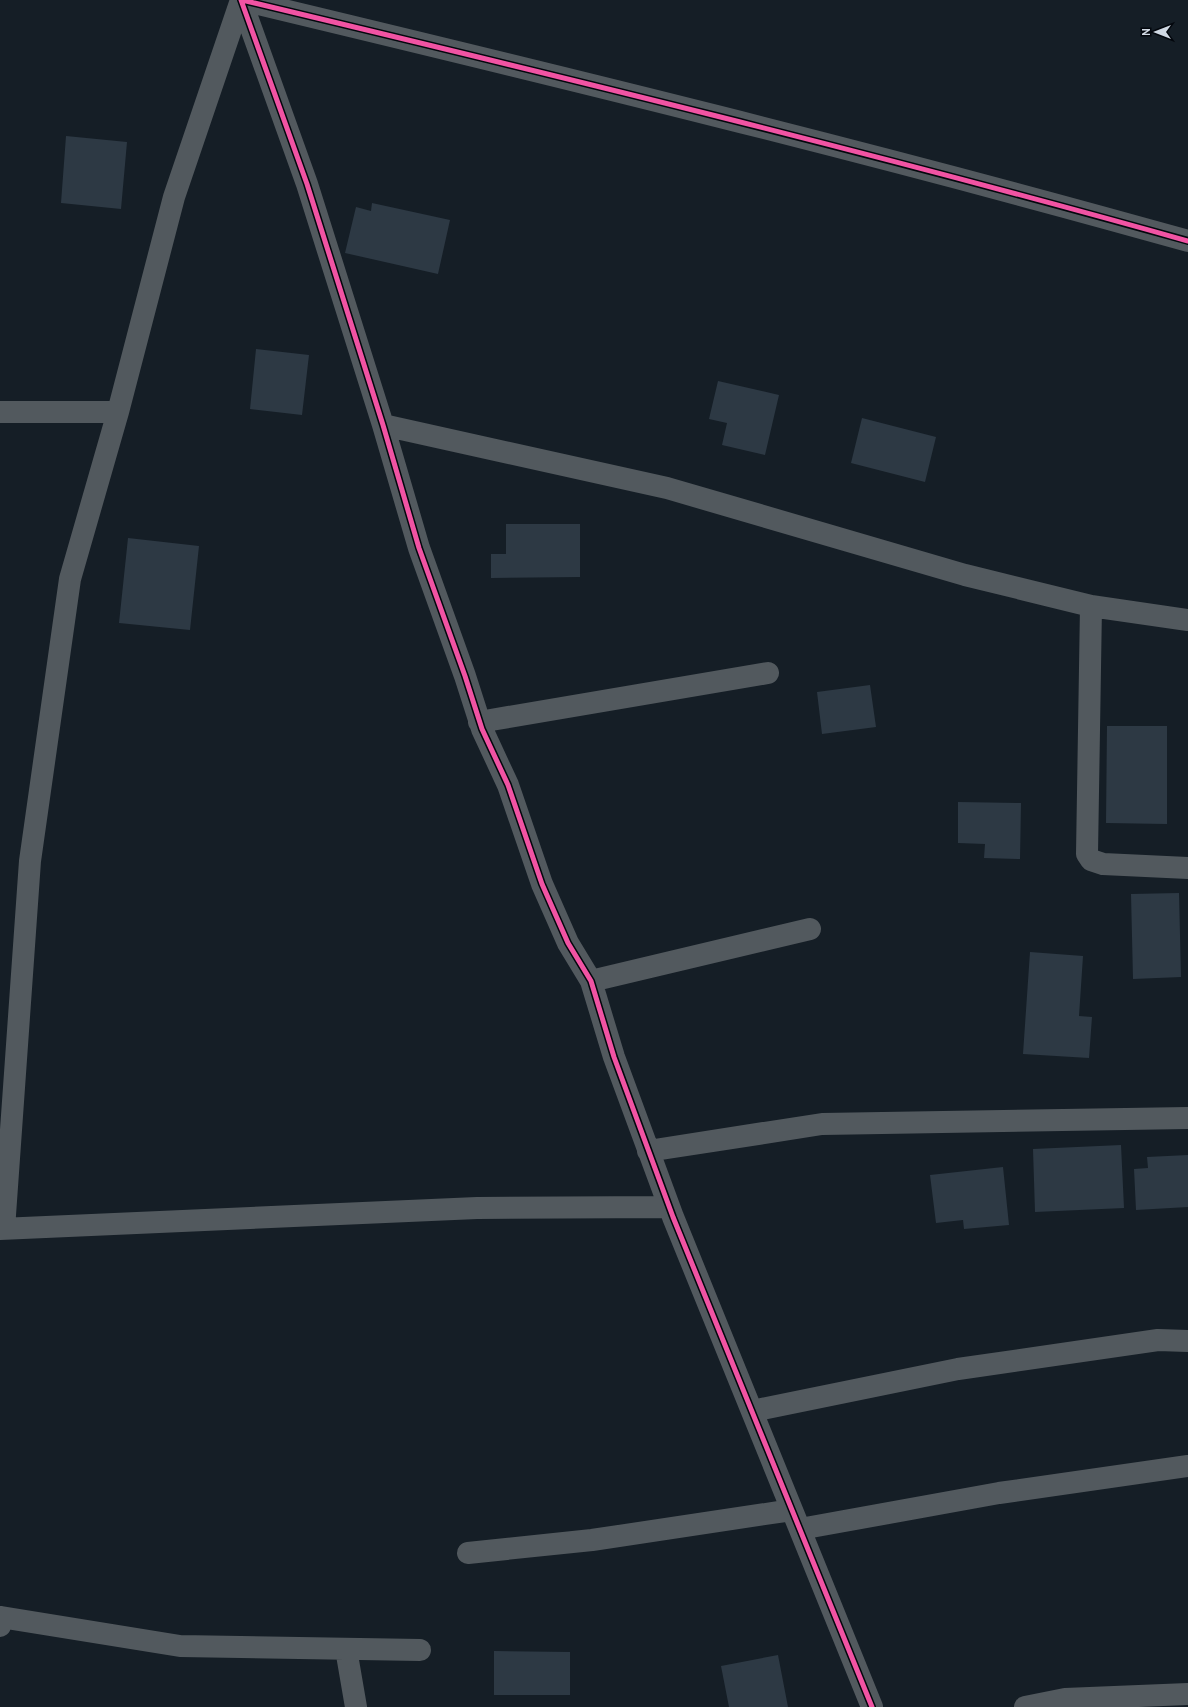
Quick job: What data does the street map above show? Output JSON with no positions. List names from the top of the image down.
{
  "north": "left"
}
